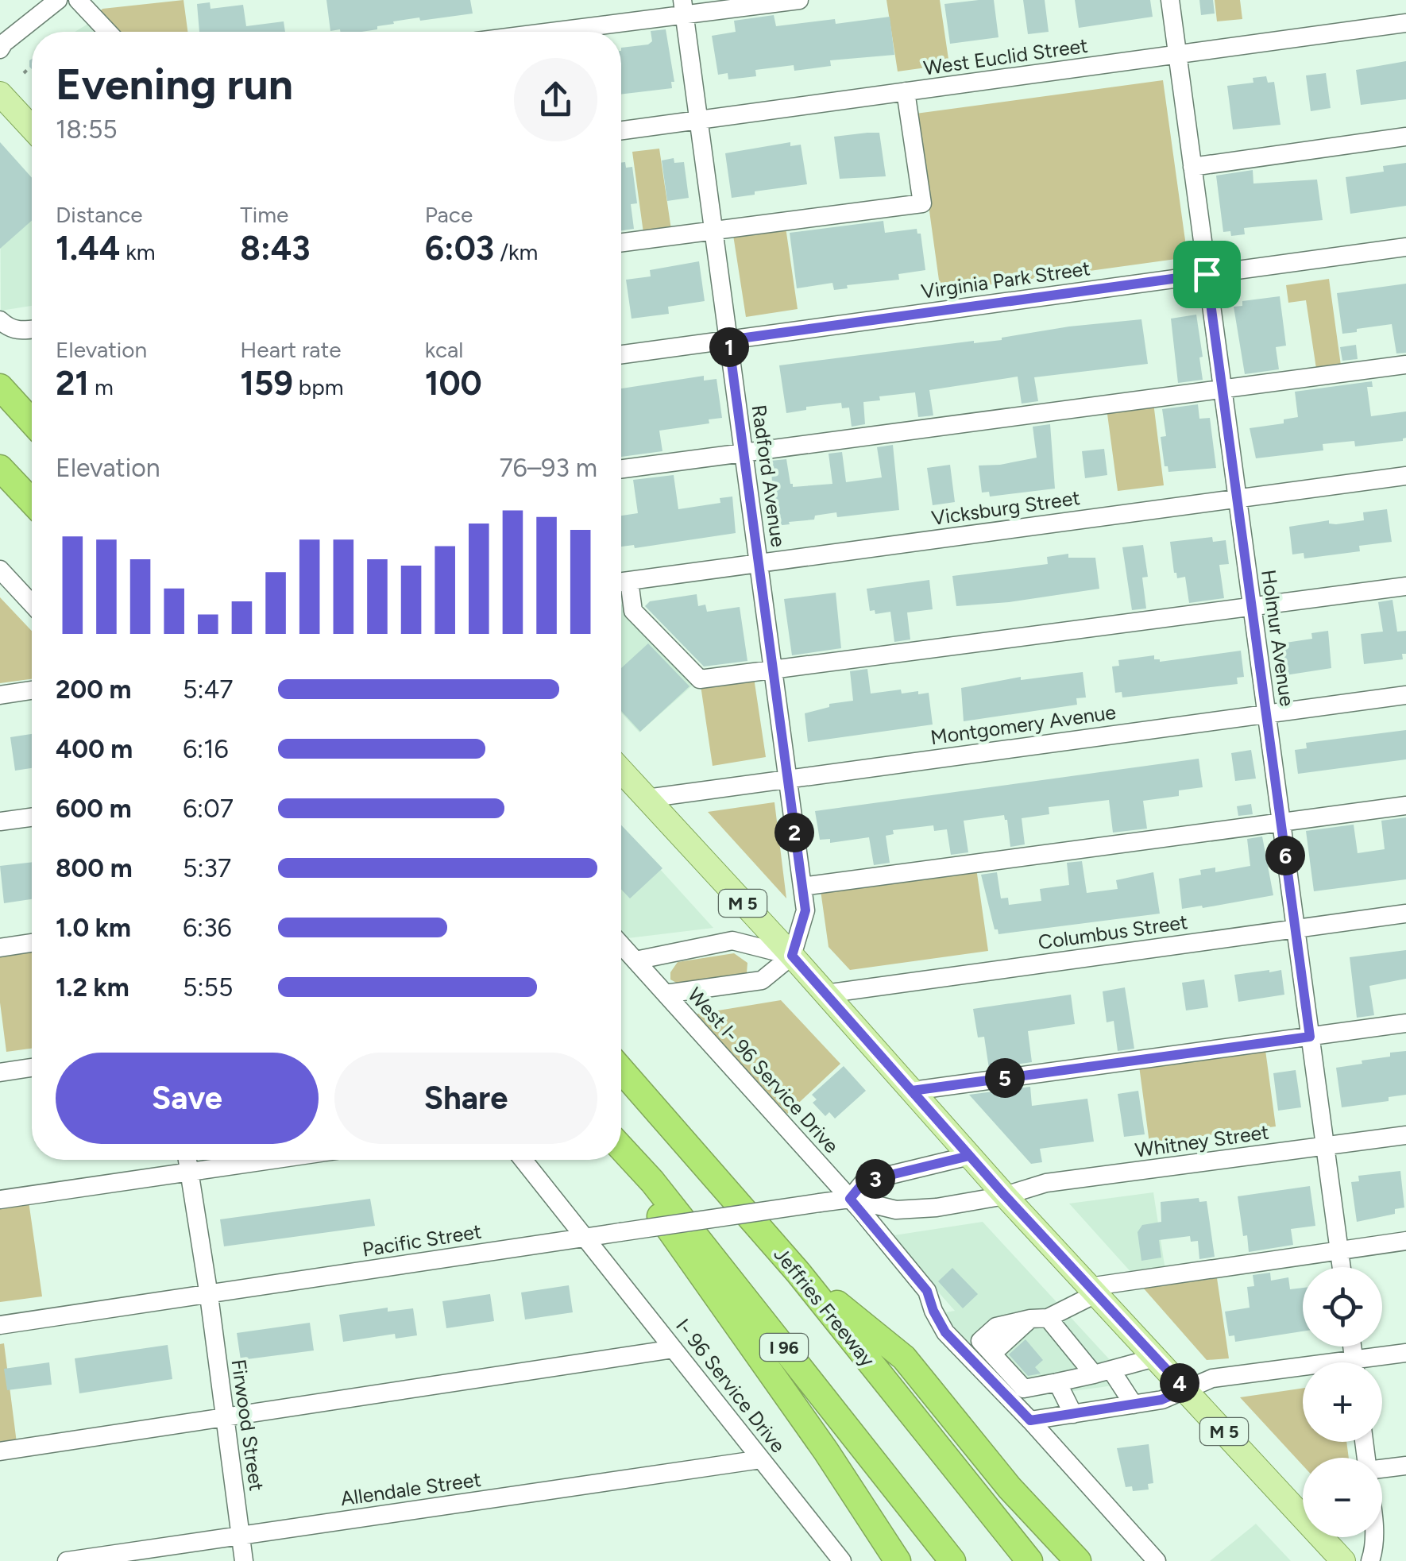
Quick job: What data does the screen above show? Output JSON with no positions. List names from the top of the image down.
{
  "streets": {
    "highway": ["Jeffries Freeway", "I 96"],
    "main road": ["M 5"],
    "street": [
      "West Euclid Street",
      "Virginia Park Street",
      "Radford Avenue",
      "Vicksburg Street",
      "Holmur Avenue",
      "Montgomery Avenue",
      "Columbus Street",
      "West I- 96 Service Drive",
      "Whitney Street",
      "Pacific Street",
      "I- 96 Service Drive",
      "Firwood Street",
      "Allendale Street"
    ]
  },
  "crossings": [
    ["West Euclid Street", "Radford Avenue"],
    ["West Euclid Street", "Holmur Avenue"],
    ["Virginia Park Street", "Radford Avenue"],
    ["Virginia Park Street", "Holmur Avenue"],
    ["Radford Avenue", "Vicksburg Street"],
    ["Radford Avenue", "Montgomery Avenue"],
    ["Radford Avenue", "M 5"],
    ["Vicksburg Street", "Holmur Avenue"],
    ["Holmur Avenue", "Montgomery Avenue"],
    ["Holmur Avenue", "Columbus Street"],
    ["Holmur Avenue", "Whitney Street"],
    ["Montgomery Avenue", "M 5"],
    ["M 5", "Columbus Street"],
    ["M 5", "Whitney Street"],
    ["M 5", "Pacific Street"],
    ["West I- 96 Service Drive", "Pacific Street"],
    ["Whitney Street", "Pacific Street"],
    ["Pacific Street", "I- 96 Service Drive"],
    ["Pacific Street", "Firwood Street"],
    ["I- 96 Service Drive", "Allendale Street"],
    ["Firwood Street", "Allendale Street"]
  ],
  "page": {
    "heading": ["Evening run", "18:55"],
    "stats": [
      ["Distance", "1.44 km"],
      ["Time", "8:43"],
      ["Pace", "6:03 /km"],
      ["Elevation", "21 m"],
      ["Heart rate", "159 bpm"],
      ["kcal", "100"]
    ],
    "pins": [
      "1",
      "2",
      "6",
      "5",
      "3",
      "4"
    ],
    "chart": ["Elevation", "76–93 m"],
    "list": [
      {
        "name": "200 m",
        "note": "5:47"
      },
      {
        "name": "400 m",
        "note": "6:16"
      },
      {
        "name": "600 m",
        "note": "6:07"
      },
      {
        "name": "800 m",
        "note": "5:37"
      },
      {
        "name": "1.0 km",
        "note": "6:36"
      },
      {
        "name": "1.2 km",
        "note": "5:55"
      }
    ],
    "buttons": ["Save", "Share"],
    "map_buttons": ["+", "−"]
  }
}
